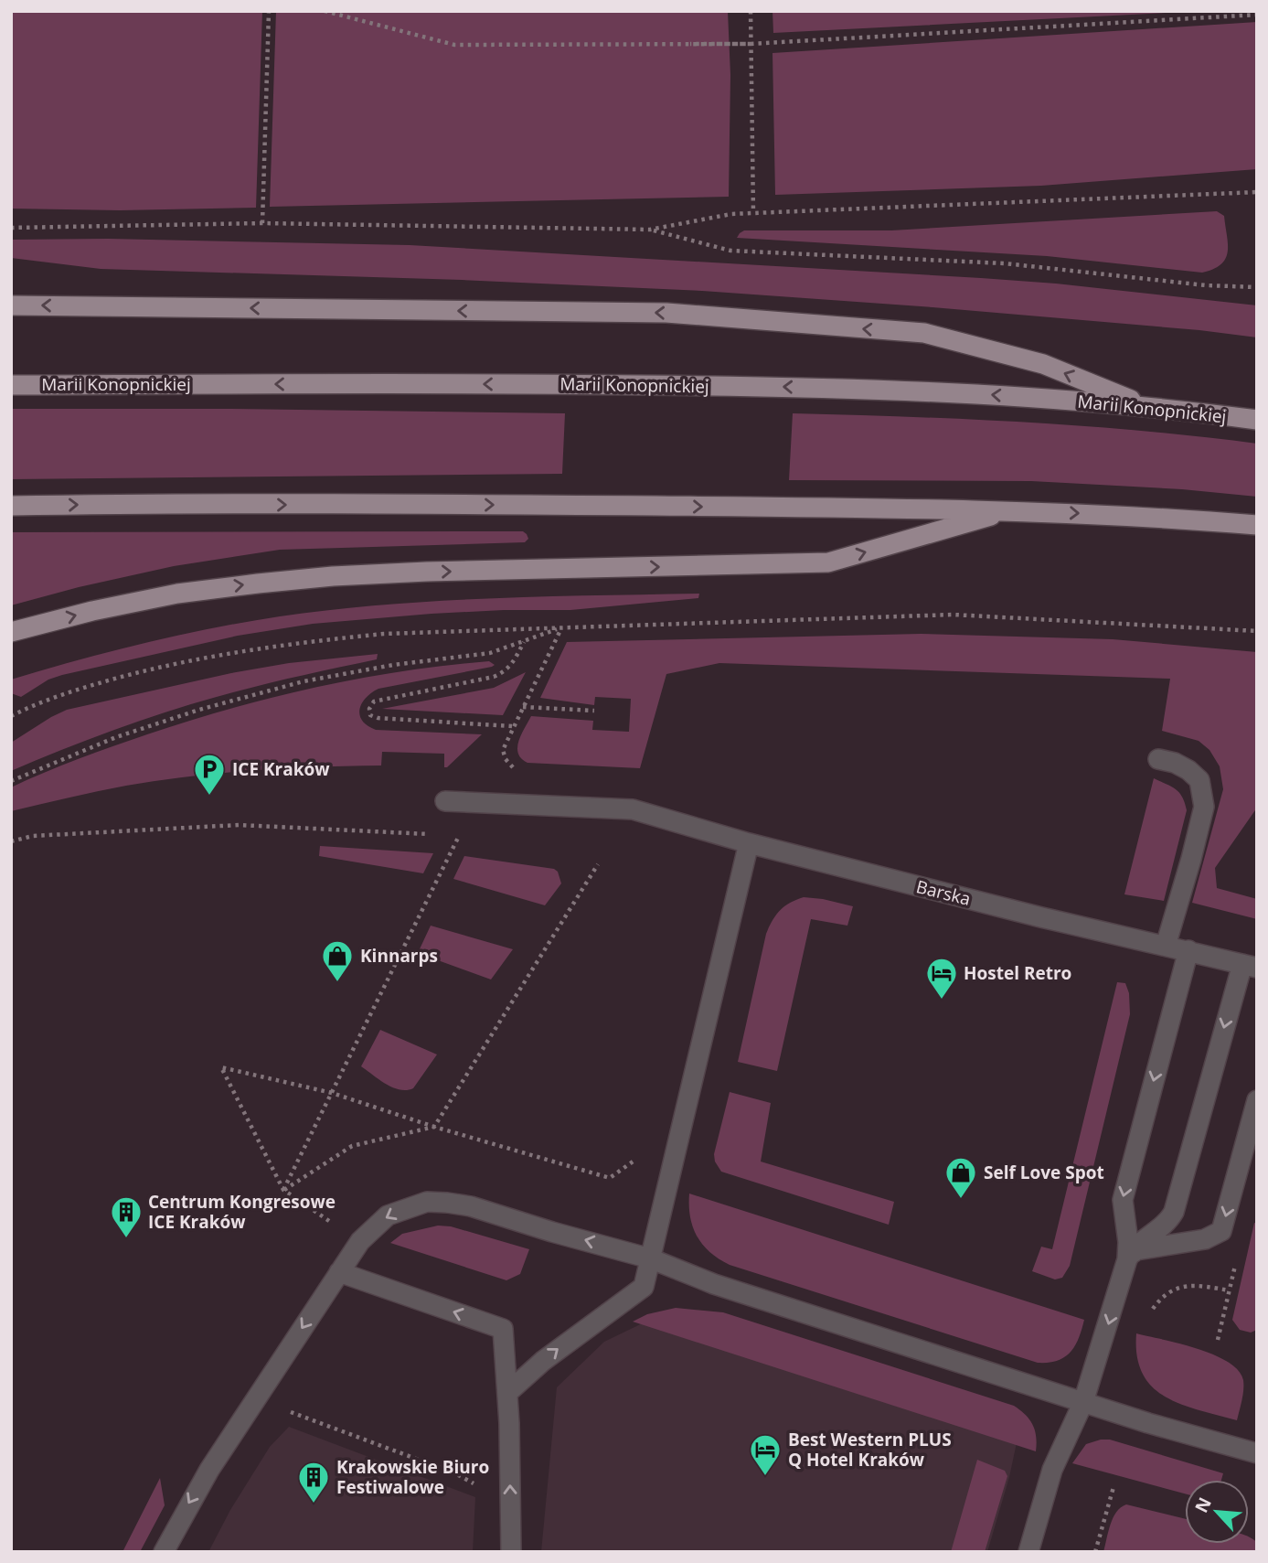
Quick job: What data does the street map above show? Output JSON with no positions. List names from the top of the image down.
{
  "streets": {
    "main road": ["Marii Konopnickiej"],
    "street": ["Barska"]
  },
  "places": {
    "parking": ["ICE Kraków"],
    "shop": ["Kinnarps", "Self Love Spot"],
    "hotel": ["Hostel Retro", "Best Western PLUS Q Hotel Kraków"],
    "building": ["Centrum Kongresowe ICE Kraków", "Krakowskie Biuro Festiwalowe"]
  },
  "north": "top left"
}
